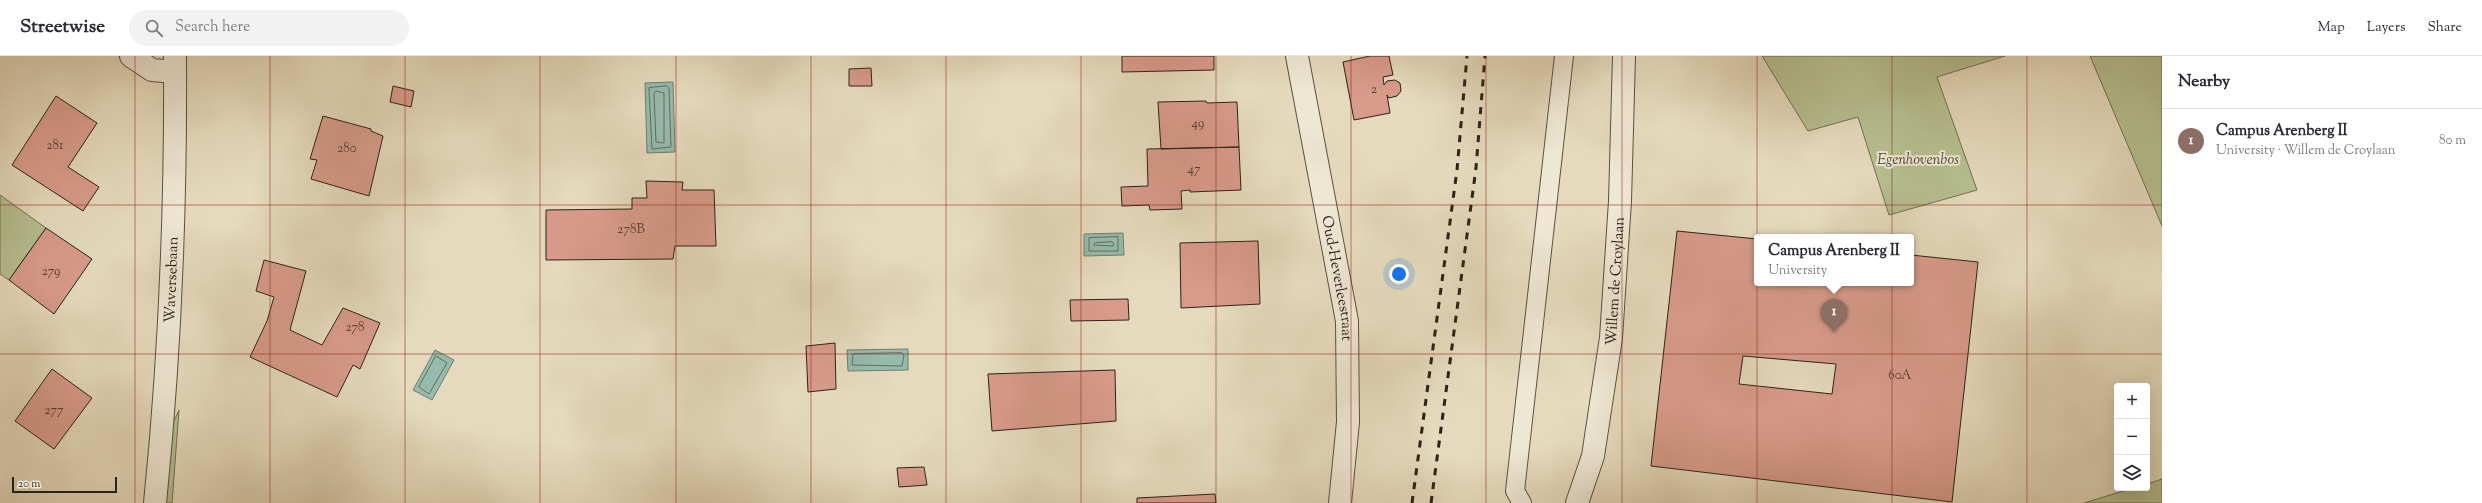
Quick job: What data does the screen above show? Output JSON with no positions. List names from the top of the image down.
{
  "streets": {
    "street": ["Oud-Heverleestraat", "Waversebaan", "Willem de Croylaan"]
  },
  "parks": ["Egenhovenbos"],
  "house_numbers": [
    "2",
    "49",
    "281",
    "280",
    "47",
    "278B",
    "279",
    "278",
    "60A",
    "277"
  ],
  "scale_bar": "20 m",
  "page": {
    "header": "Streetwise",
    "search": "Search here",
    "nav": ["Map", "Layers", "Share"],
    "heading": "Nearby",
    "list": [
      {
        "mark": "1",
        "name": "Campus Arenberg II",
        "note": "University · Willem de Croylaan",
        "value": "80 m"
      }
    ],
    "popup": ["Campus Arenberg II", "University"],
    "pins": "1",
    "map_buttons": ["+", "−"],
    "scale": "20 m"
  }
}
